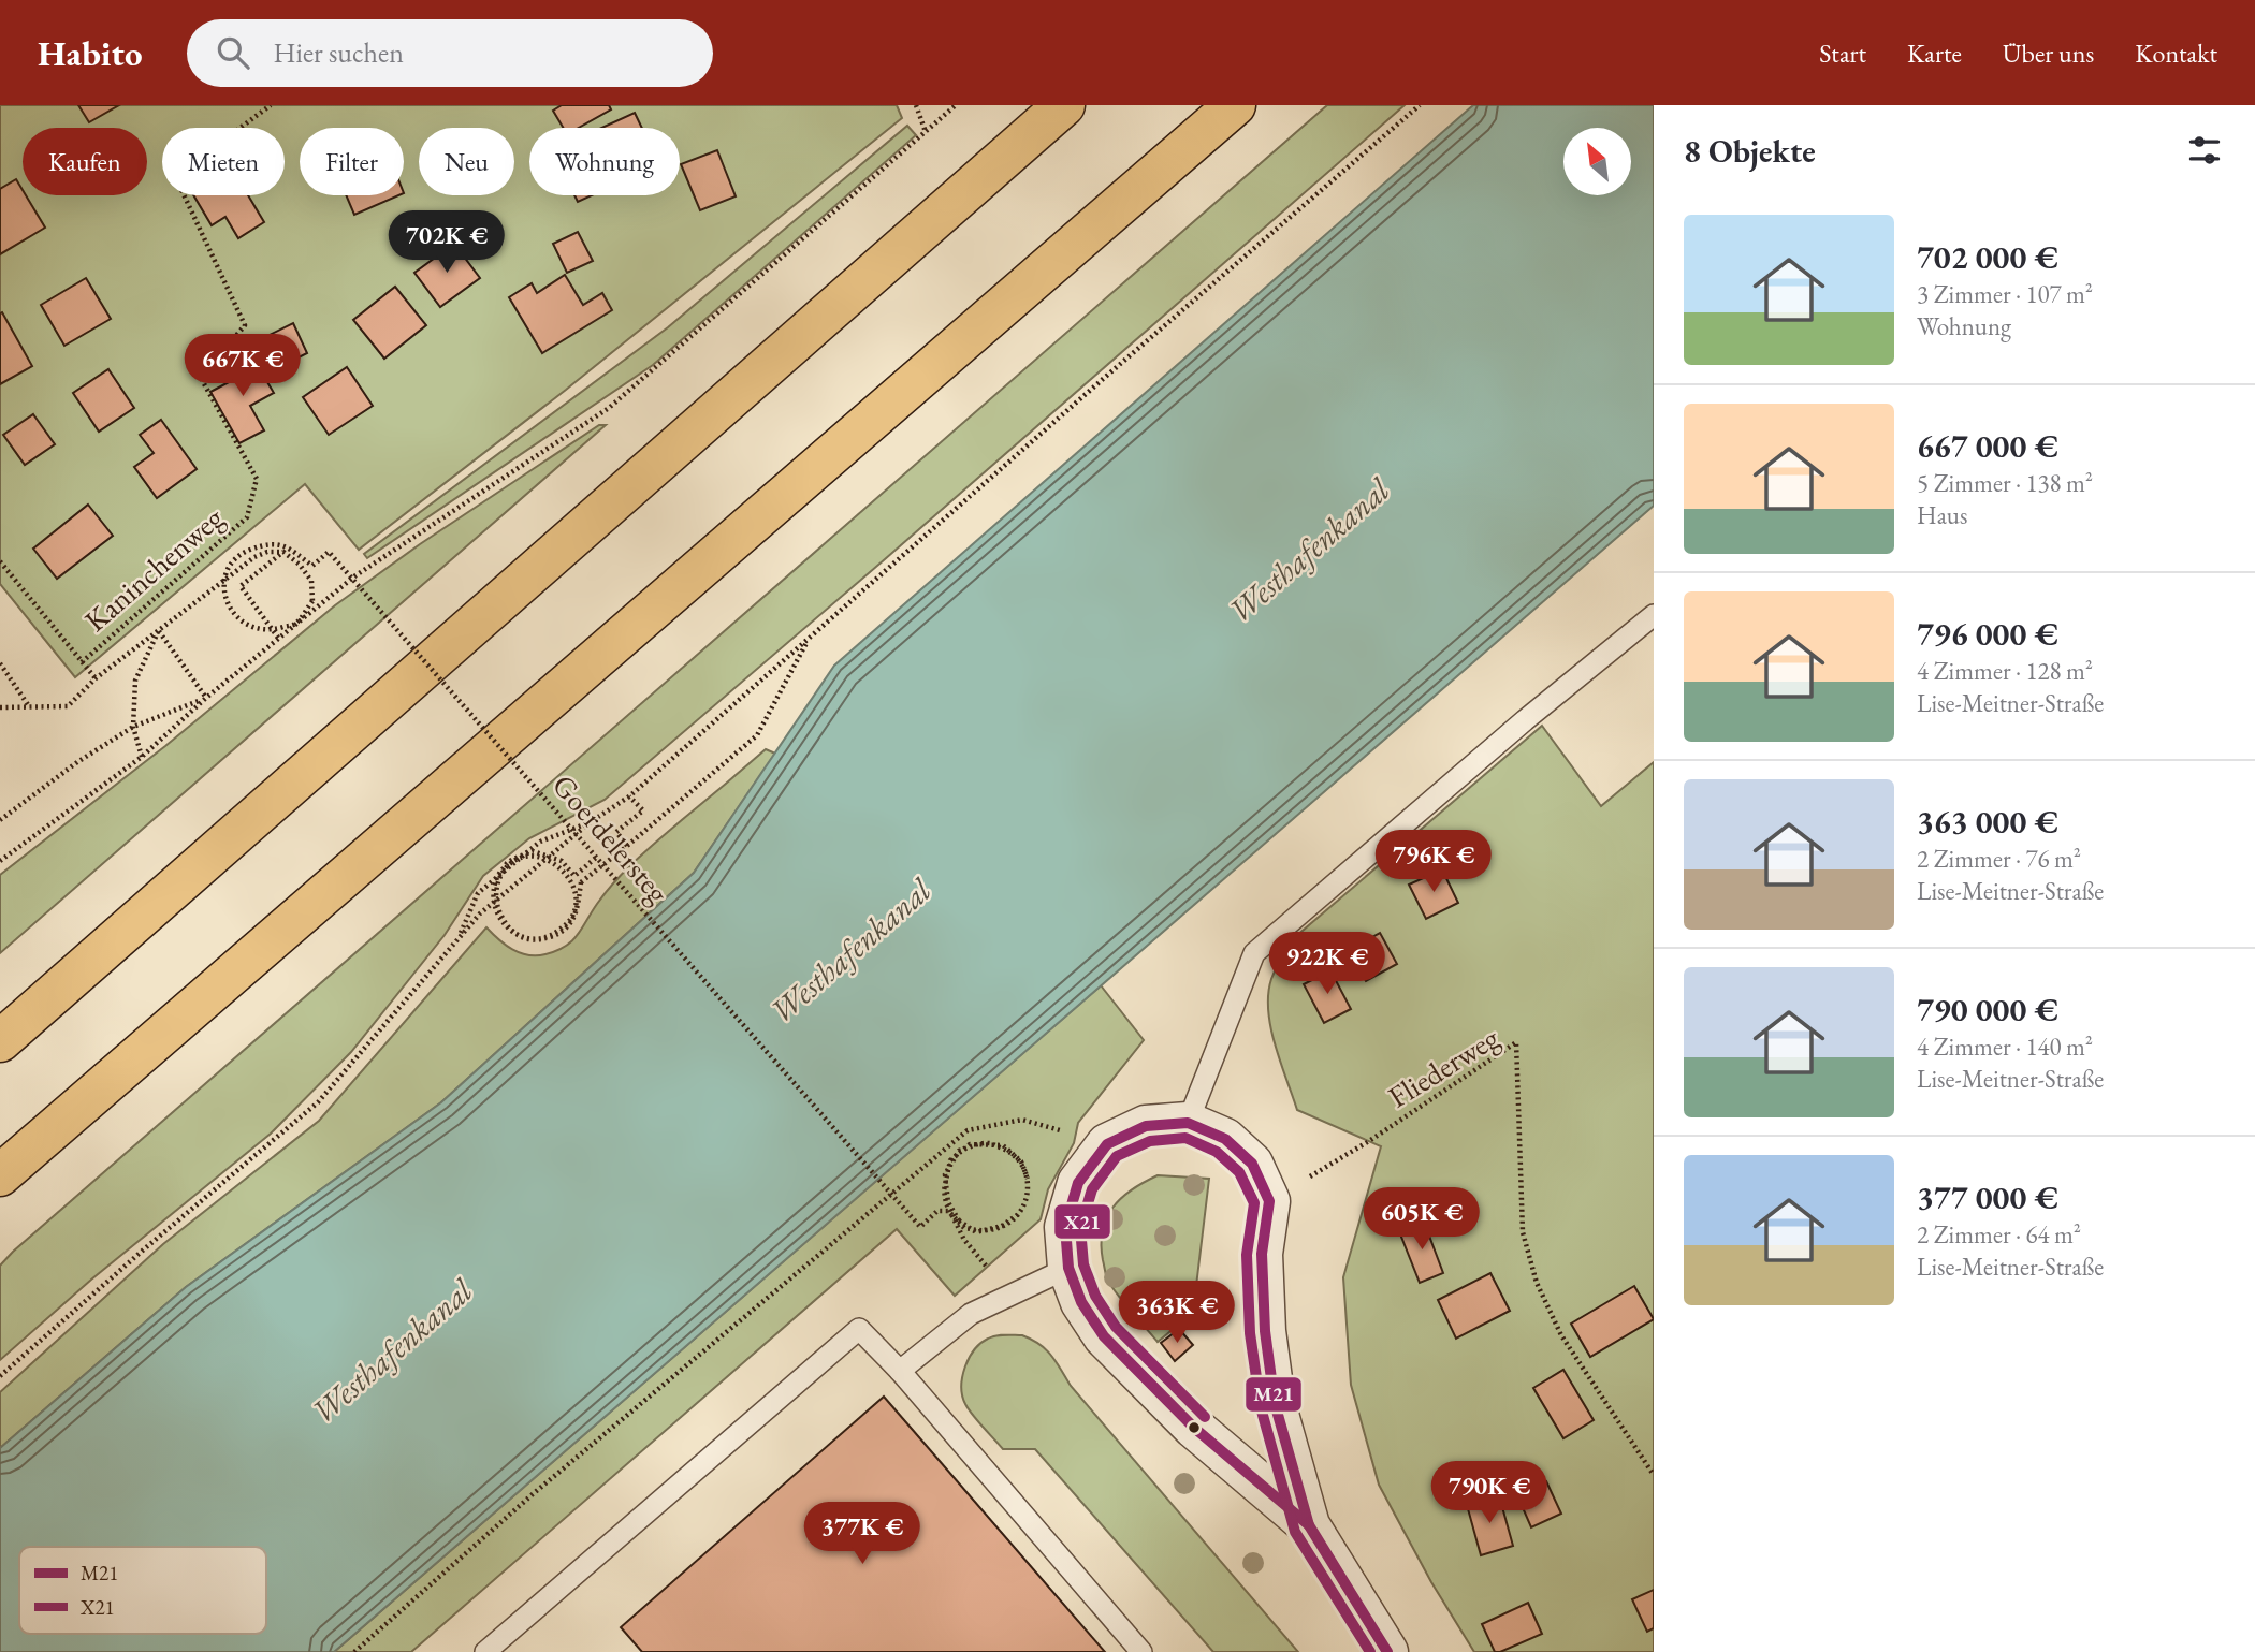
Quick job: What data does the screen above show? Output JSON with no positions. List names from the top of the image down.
{
  "streets": {
    "path": ["Kaninchenweg", "Goerdelersteg", "Fliederweg"]
  },
  "water": ["Westhafenkanal"],
  "lines": ["transit line M21", "transit line X21"],
  "legend": ["M21", "X21"],
  "north": "top left",
  "page": {
    "header": "Habito",
    "search": "Hier suchen",
    "nav": [
      "Start",
      "Karte",
      "Über uns",
      "Kontakt"
    ],
    "heading": "8 Objekte",
    "chip": [
      "Kaufen",
      "Mieten",
      "Filter",
      "Neu",
      "Wohnung"
    ],
    "list": [
      {
        "name": "702 000 €",
        "note": "3 Zimmer · 107 m² · Wohnung"
      },
      {
        "name": "667 000 €",
        "note": "5 Zimmer · 138 m² · Haus"
      },
      {
        "name": "796 000 €",
        "note": "4 Zimmer · 128 m² · Lise-Meitner-Straße"
      },
      {
        "name": "363 000 €",
        "note": "2 Zimmer · 76 m² · Lise-Meitner-Straße"
      },
      {
        "name": "790 000 €",
        "note": "4 Zimmer · 140 m² · Lise-Meitner-Straße"
      },
      {
        "name": "377 000 €",
        "note": "2 Zimmer · 64 m² · Lise-Meitner-Straße"
      }
    ],
    "price": [
      "702K €",
      "667K €",
      "796K €",
      "922K €",
      "605K €",
      "363K €",
      "790K €",
      "377K €"
    ]
  }
}
